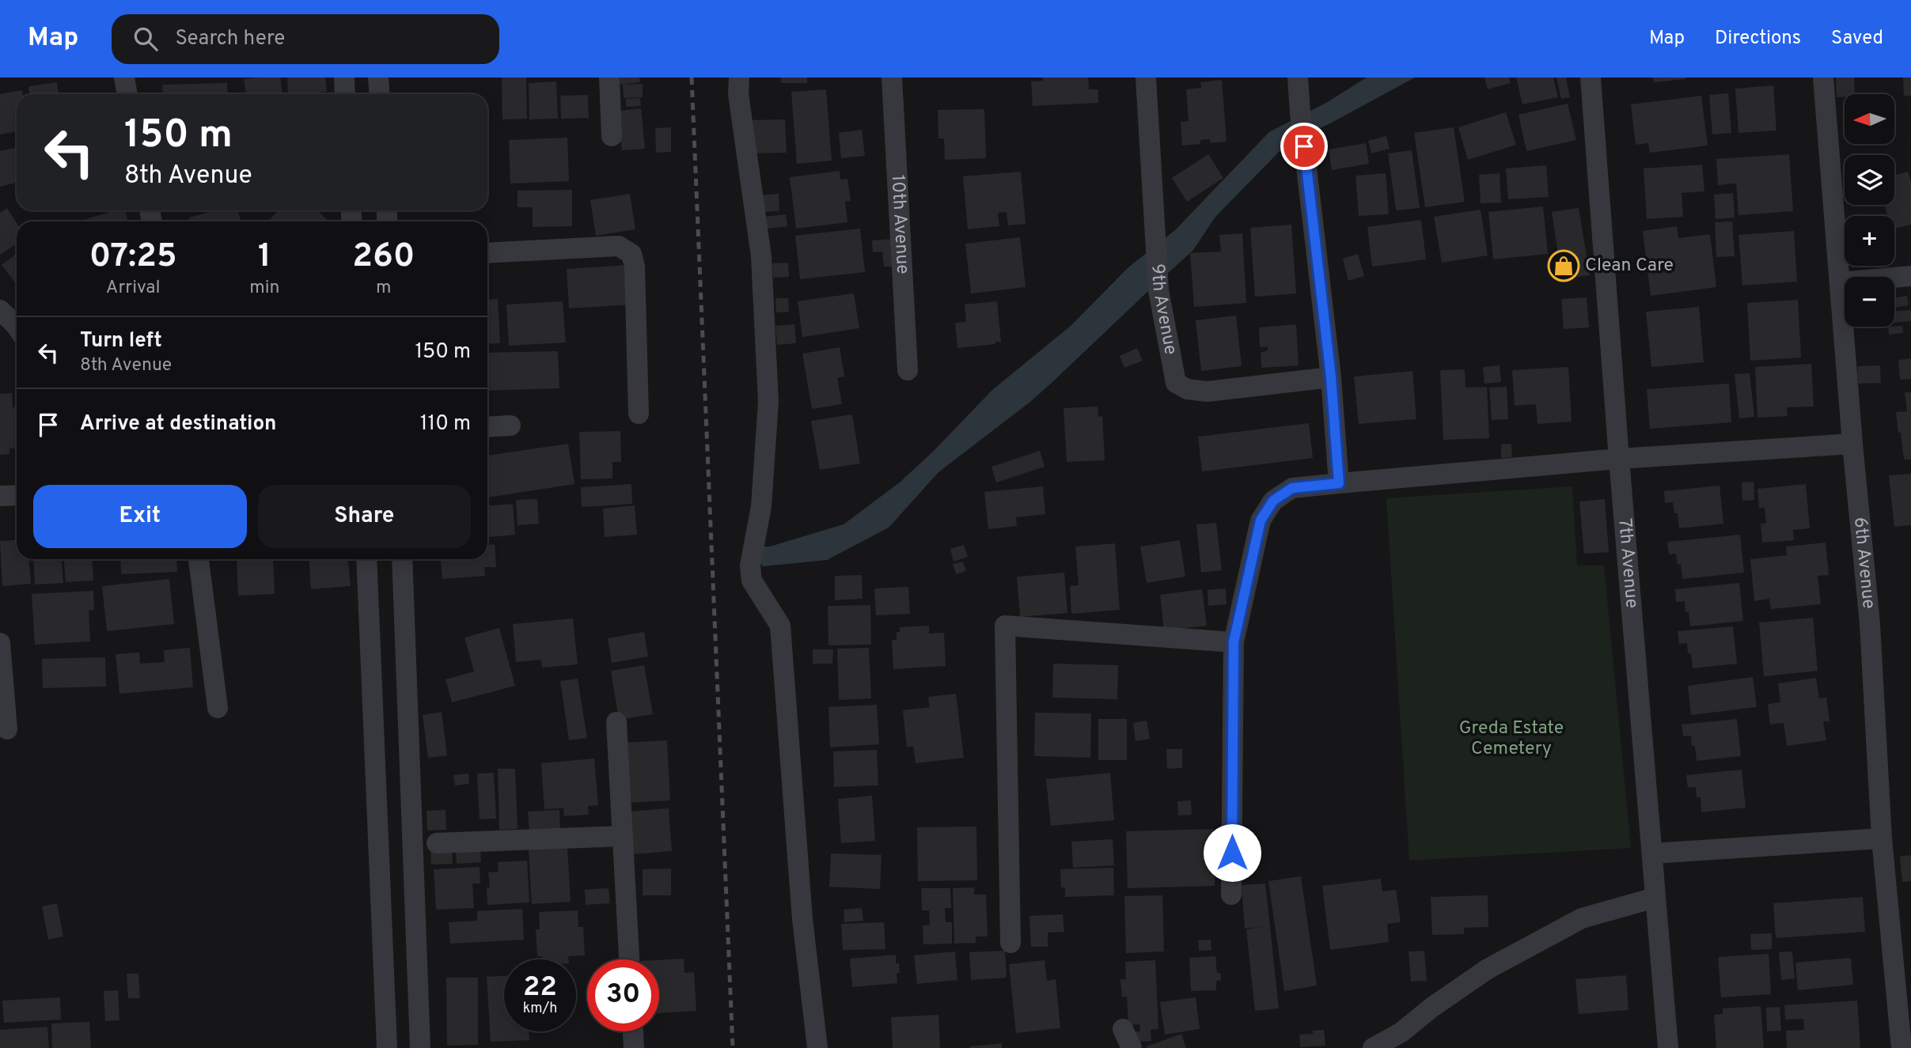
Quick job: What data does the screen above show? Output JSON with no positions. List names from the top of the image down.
{
  "streets": {
    "street": [
      "10th Avenue",
      "9th Avenue",
      "6th Avenue",
      "7th Avenue"
    ]
  },
  "parks": ["Greda Estate Cemetery"],
  "places": {
    "shop": ["Clean Care"]
  },
  "north": "left",
  "page": {
    "header": "Map",
    "search": "Search here",
    "nav": ["Map", "Directions", "Saved"],
    "map_buttons": ["+", "−"],
    "turn": ["150 m", "8th Avenue"],
    "eta": [
      "07:25",
      "Arrival",
      "1",
      "min",
      "260",
      "m"
    ],
    "list": [
      {
        "name": "Turn left",
        "note": "8th Avenue",
        "value": "150 m"
      },
      {
        "name": "Arrive at destination",
        "value": "110 m"
      }
    ],
    "buttons": ["Exit", "Share"],
    "speed": "22 km/h",
    "limit": "30"
  }
}
